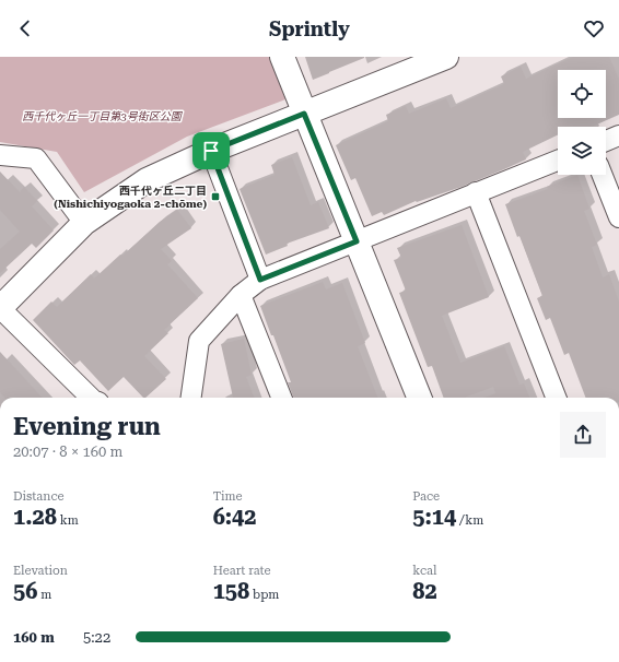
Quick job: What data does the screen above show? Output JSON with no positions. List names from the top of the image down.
{
  "parks": ["西千代ヶ丘一丁目第3号街区公園"],
  "places": {
    "transit": ["西千代ヶ丘二丁目 (Nishichiyogaoka 2-chōme)"]
  },
  "page": {
    "header": "Sprintly",
    "heading": ["Evening run", "20:07 · 8 × 160 m"],
    "stats": [
      ["Distance", "1.28 km"],
      ["Time", "6:42"],
      ["Pace", "5:14 /km"],
      ["Elevation", "56 m"],
      ["Heart rate", "158 bpm"],
      ["kcal", "82"]
    ],
    "list": [
      {
        "name": "160 m",
        "note": "5:22"
      }
    ]
  }
}
